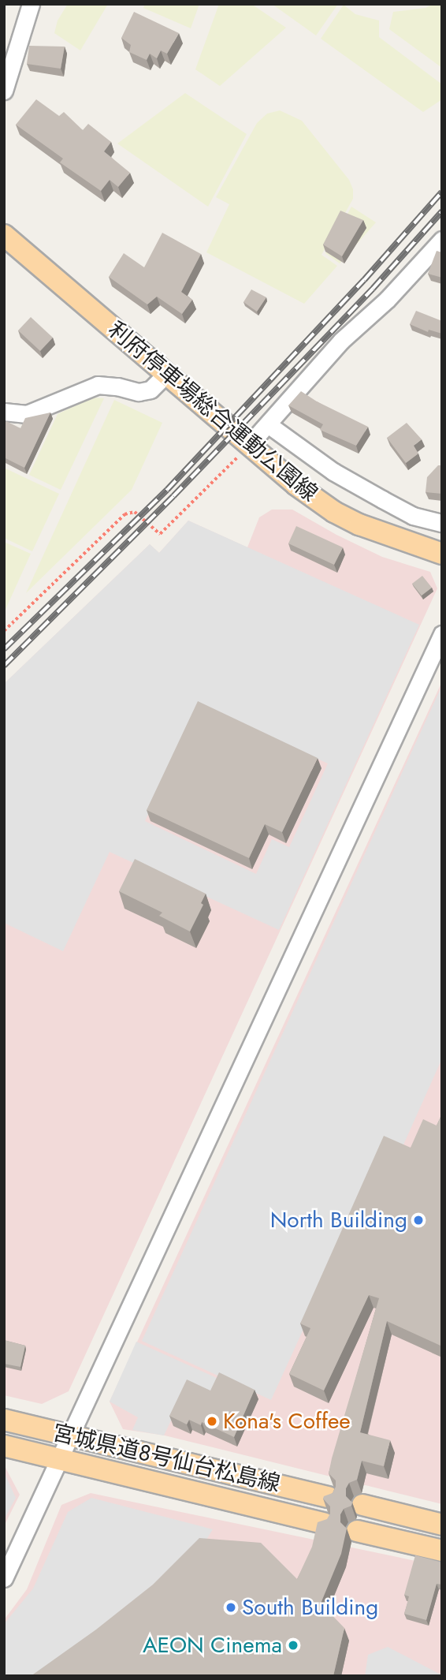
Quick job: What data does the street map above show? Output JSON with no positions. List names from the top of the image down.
{
  "streets": {
    "main road": ["利府停車場総合運動公園線", "宮城県道8号仙台松島線"]
  },
  "places": [
    "North Building",
    "Kona's Coffee",
    "South Building",
    "AEON Cinema"
  ]
}
